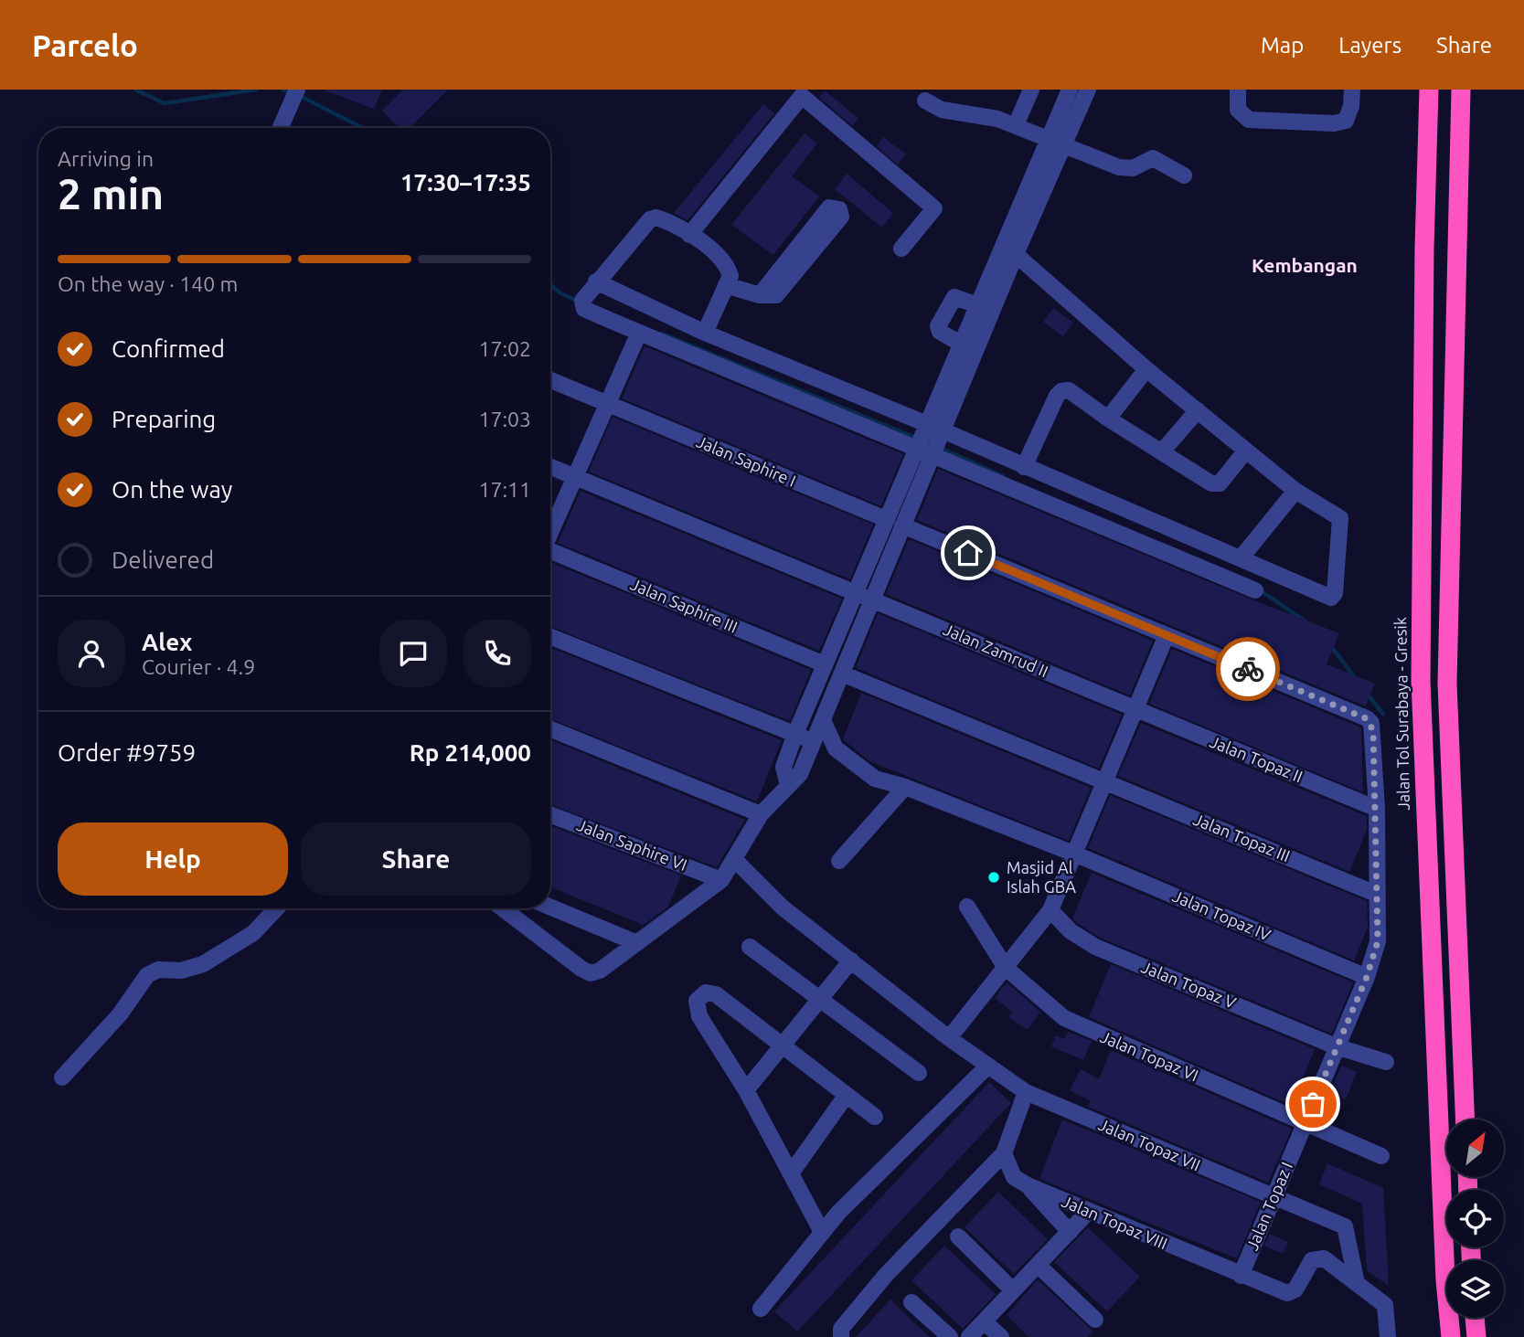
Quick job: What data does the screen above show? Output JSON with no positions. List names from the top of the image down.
{
  "streets": {
    "highway": ["Jalan Tol Surabaya - Gresik"],
    "street": [
      "Jalan Saphire I",
      "Jalan Saphire III",
      "Jalan Zamrud II",
      "Jalan Topaz II",
      "Jalan Topaz III",
      "Jalan Saphire VI",
      "Jalan Topaz IV",
      "Jalan Topaz V",
      "Jalan Topaz VI",
      "Jalan Topaz VII",
      "Jalan Topaz I",
      "Jalan Topaz VIII"
    ]
  },
  "crossings": [
    ["Jalan Zamrud II", "Jalan Topaz II"],
    ["Jalan Topaz II", "Jalan Topaz I"],
    ["Jalan Topaz III", "Jalan Topaz I"],
    ["Jalan Topaz IV", "Jalan Topaz I"],
    ["Jalan Topaz V", "Jalan Topaz I"],
    ["Jalan Topaz VI", "Jalan Topaz I"],
    ["Jalan Topaz VII", "Jalan Topaz I"],
    ["Jalan Topaz VII", "Jalan Topaz VIII"],
    ["Jalan Topaz I", "Jalan Topaz VIII"]
  ],
  "districts": ["Kembangan"],
  "places": ["Masjid Al Islah GBA"],
  "north": "top right",
  "page": {
    "header": "Parcelo",
    "nav": ["Map", "Layers", "Share"],
    "heading": ["2 min", "Arriving in", "17:30–17:35"],
    "panel": [
      "Alex",
      "Courier · 4.9",
      "Order #9759",
      "Rp 214,000"
    ],
    "bar": "On the way · 140 m",
    "list": [
      ["Confirmed", "17:02"],
      ["Preparing", "17:03"],
      ["On the way", "17:11"],
      "Delivered"
    ],
    "buttons": ["Help", "Share"]
  }
}
